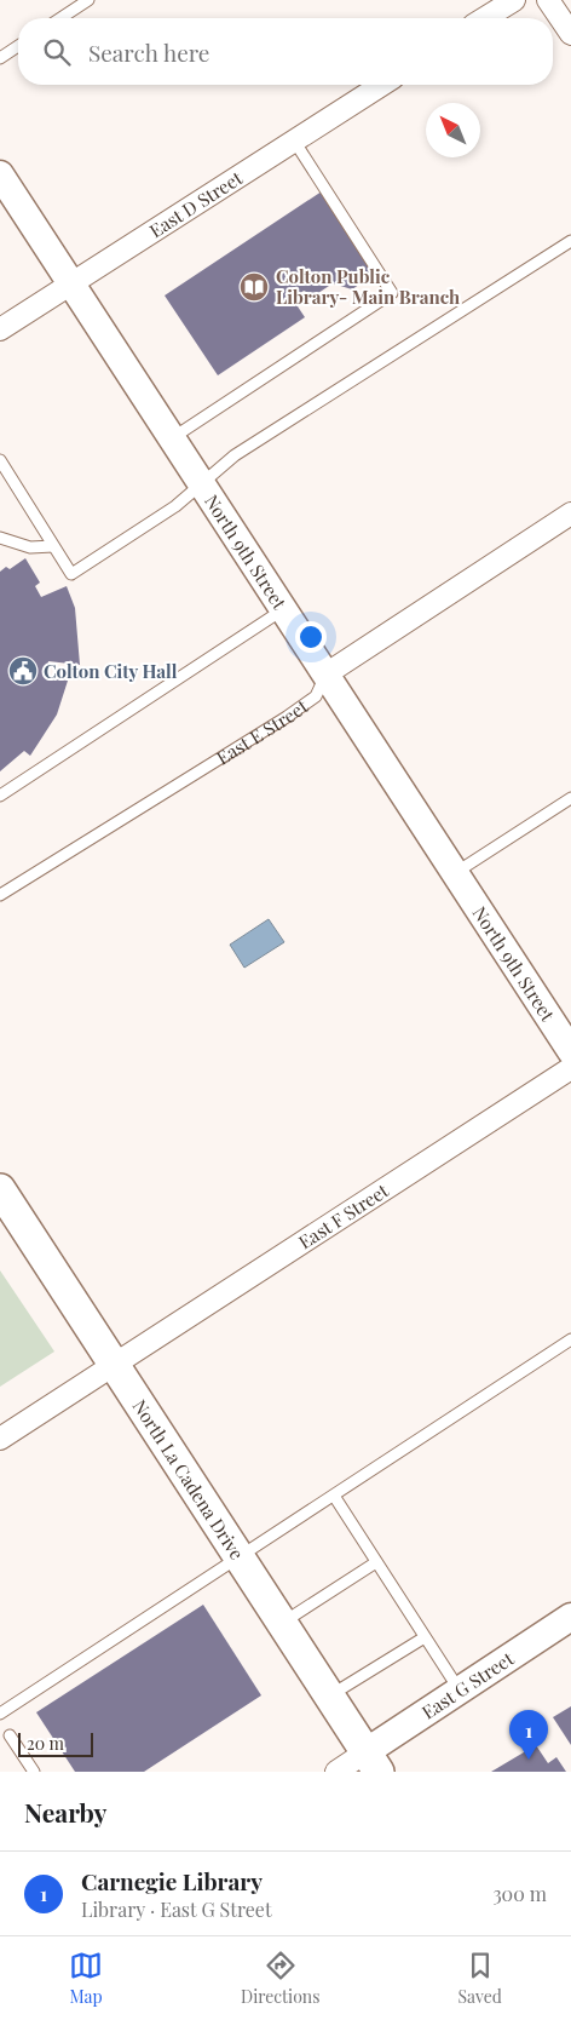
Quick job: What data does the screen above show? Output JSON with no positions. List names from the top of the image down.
{
  "streets": {
    "main road": ["North La Cadena Drive"],
    "street": [
      "East D Street",
      "North 9th Street",
      "East E Street",
      "East F Street",
      "East G Street"
    ]
  },
  "crossings": [
    ["East D Street", "North 9th Street"],
    ["North 9th Street", "East E Street"],
    ["East F Street", "North La Cadena Drive"],
    ["North La Cadena Drive", "East G Street"]
  ],
  "places": {
    "library": ["Colton Public Library- Main Branch"],
    "public building": ["Colton City Hall"]
  },
  "scale_bar": "20 m",
  "north": "top left",
  "page": {
    "search": "Search here",
    "pins": "1",
    "scale": "20 m",
    "heading": "Nearby",
    "list": [
      {
        "mark": "1",
        "name": "Carnegie Library",
        "note": "Library · East G Street",
        "value": "300 m"
      }
    ],
    "nav": ["Map", "Directions", "Saved"]
  }
}
